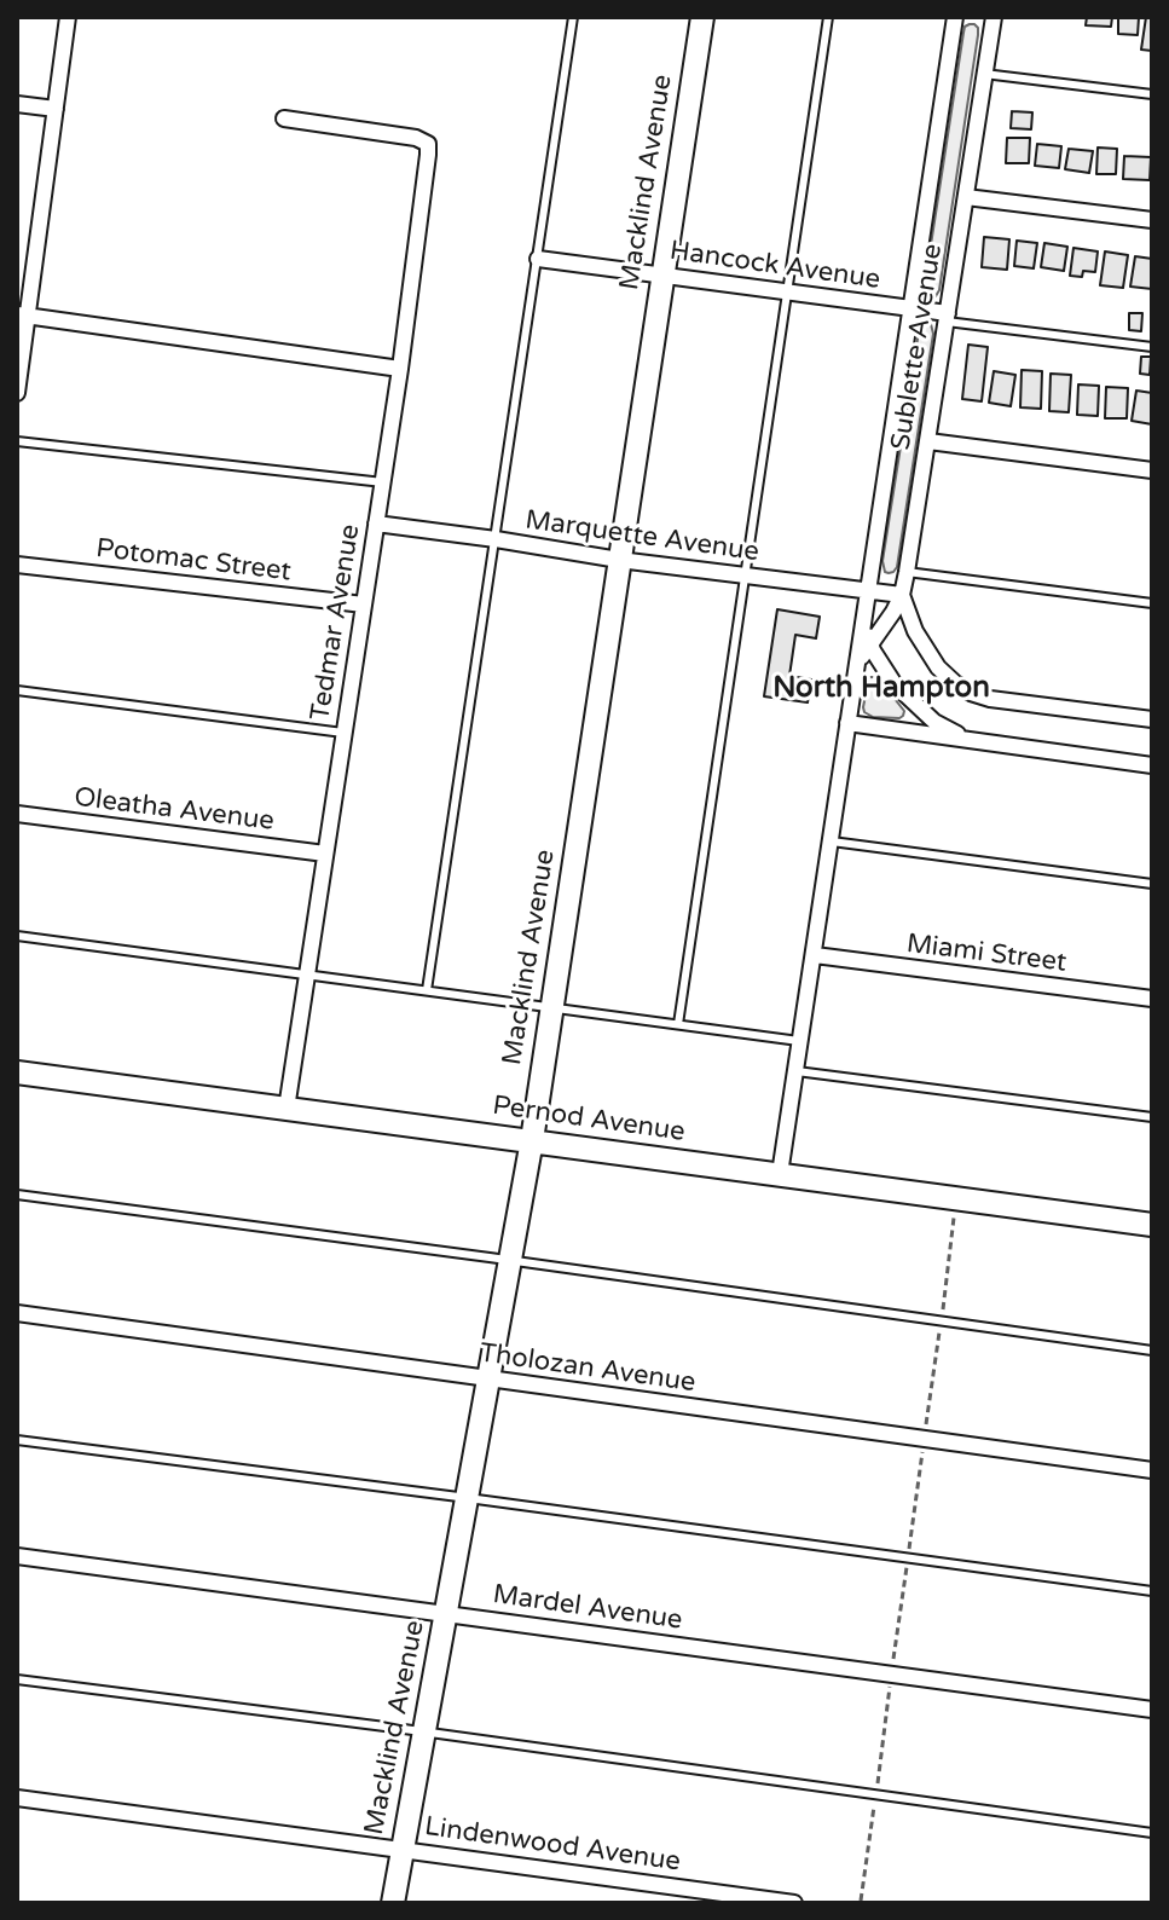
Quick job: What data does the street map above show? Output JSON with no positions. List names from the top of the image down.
{
  "streets": {
    "street": [
      "Macklind Avenue",
      "Hancock Avenue",
      "Sublette Avenue",
      "Marquette Avenue",
      "Potomac Street",
      "Tedmar Avenue",
      "Oleatha Avenue",
      "Miami Street",
      "Pernod Avenue",
      "Tholozan Avenue",
      "Mardel Avenue",
      "Lindenwood Avenue"
    ]
  },
  "crossings": [
    ["Macklind Avenue", "Hancock Avenue"],
    ["Macklind Avenue", "Marquette Avenue"],
    ["Macklind Avenue", "Pernod Avenue"],
    ["Macklind Avenue", "Tholozan Avenue"],
    ["Macklind Avenue", "Mardel Avenue"],
    ["Macklind Avenue", "Lindenwood Avenue"],
    ["Hancock Avenue", "Sublette Avenue"],
    ["Sublette Avenue", "Marquette Avenue"],
    ["Sublette Avenue", "Miami Street"],
    ["Sublette Avenue", "Pernod Avenue"],
    ["Marquette Avenue", "Tedmar Avenue"],
    ["Potomac Street", "Tedmar Avenue"],
    ["Tedmar Avenue", "Oleatha Avenue"],
    ["Tedmar Avenue", "Pernod Avenue"]
  ],
  "districts": ["North Hampton"]
}
